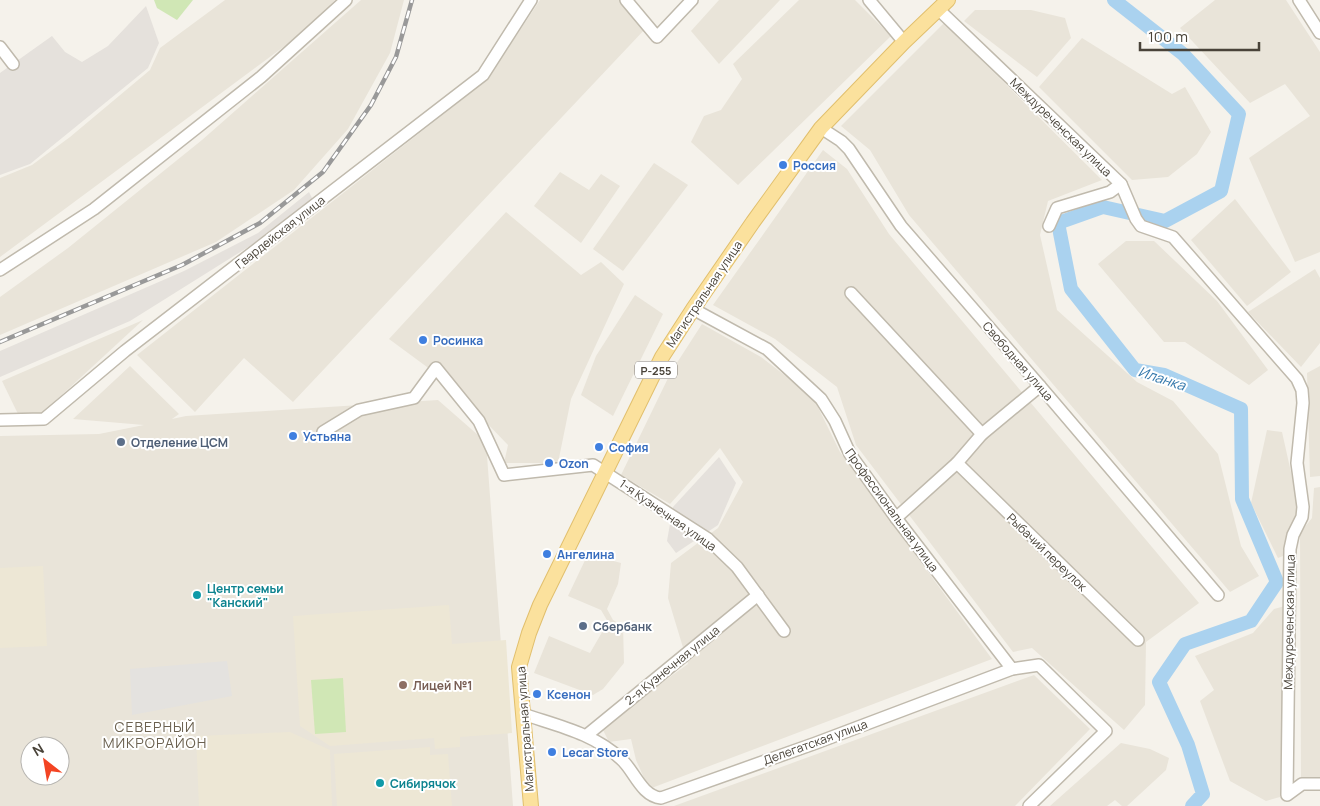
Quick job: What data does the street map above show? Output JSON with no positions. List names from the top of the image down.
{
  "streets": {
    "main road": ["Магистральная улица", "Р-255"],
    "street": [
      "Междуреченская улица",
      "Гвардейская улица",
      "Свободная улица",
      "Профессиональная улица",
      "1-я Кузнечная улица",
      "Рыбачий переулок",
      "2-я Кузнечная улица",
      "Делегатская улица"
    ]
  },
  "crossings": [
    ["Междуреченская улица", "Магистральная улица"],
    ["Магистральная улица", "Свободная улица"],
    ["Магистральная улица", "Профессиональная улица"],
    ["Магистральная улица", "1-я Кузнечная улица"],
    ["Магистральная улица", "Делегатская улица"],
    ["Профессиональная улица", "Делегатская улица"],
    ["1-я Кузнечная улица", "2-я Кузнечная улица"],
    ["2-я Кузнечная улица", "Делегатская улица"]
  ],
  "districts": ["СЕВЕРНЫЙ МИКРОРАЙОН"],
  "water": ["Иланка"],
  "places": [
    "Россия",
    "Росинка",
    "Устьяна",
    "Отделение ЦСМ",
    "София",
    "Ozon",
    "Ангелина",
    "Центр семьи \"Канский\"",
    "Сбербанк",
    "Лицей №1",
    "Ксенон",
    "Lecar Store",
    "Сибирячок"
  ],
  "scale_bar": "100 m",
  "north": "top left"
}
